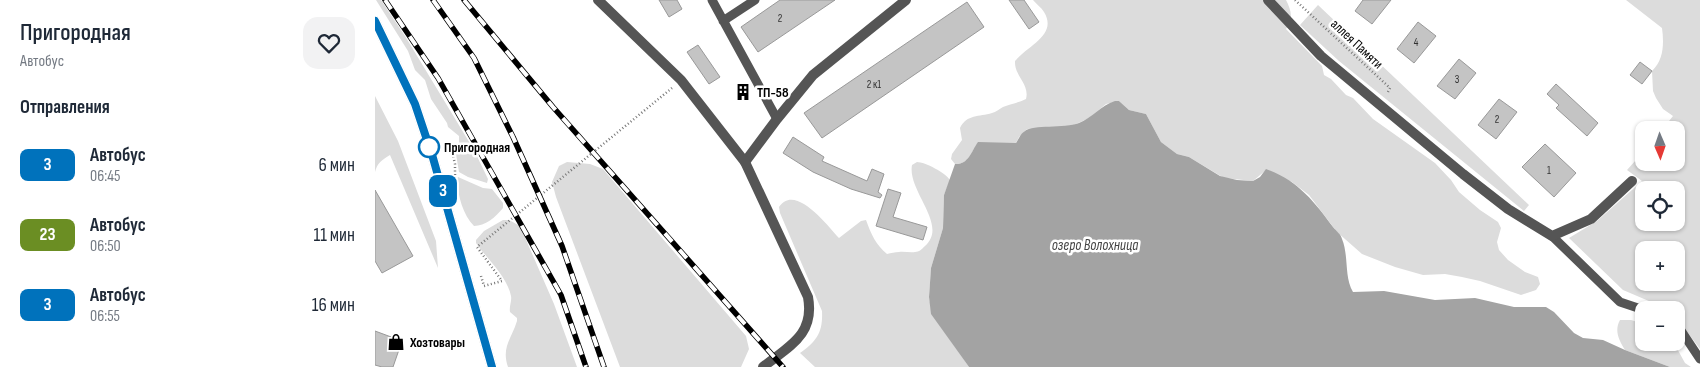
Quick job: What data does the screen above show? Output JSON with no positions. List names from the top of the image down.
{
  "streets": {
    "path": ["аллея Памяти"]
  },
  "water": ["озеро Волохница"],
  "places": {
    "building": ["ТП-58"],
    "other": ["Пригородная"],
    "shop": ["Хозтовары"]
  },
  "lines": ["bus line 3"],
  "house_numbers": [
    "2",
    "4",
    "3",
    "2 к1",
    "2",
    "1"
  ],
  "north": "bottom",
  "page": {
    "heading": [
      ["Пригородная", "Автобус"],
      "Отправления"
    ],
    "on_map": "3",
    "map_buttons": ["+", "−"],
    "list": [
      {
        "mark": "3",
        "name": "Автобус",
        "note": "06:45",
        "value": "6 мин"
      },
      {
        "mark": "23",
        "name": "Автобус",
        "note": "06:50",
        "value": "11 мин"
      },
      {
        "mark": "3",
        "name": "Автобус",
        "note": "06:55",
        "value": "16 мин"
      }
    ]
  }
}
